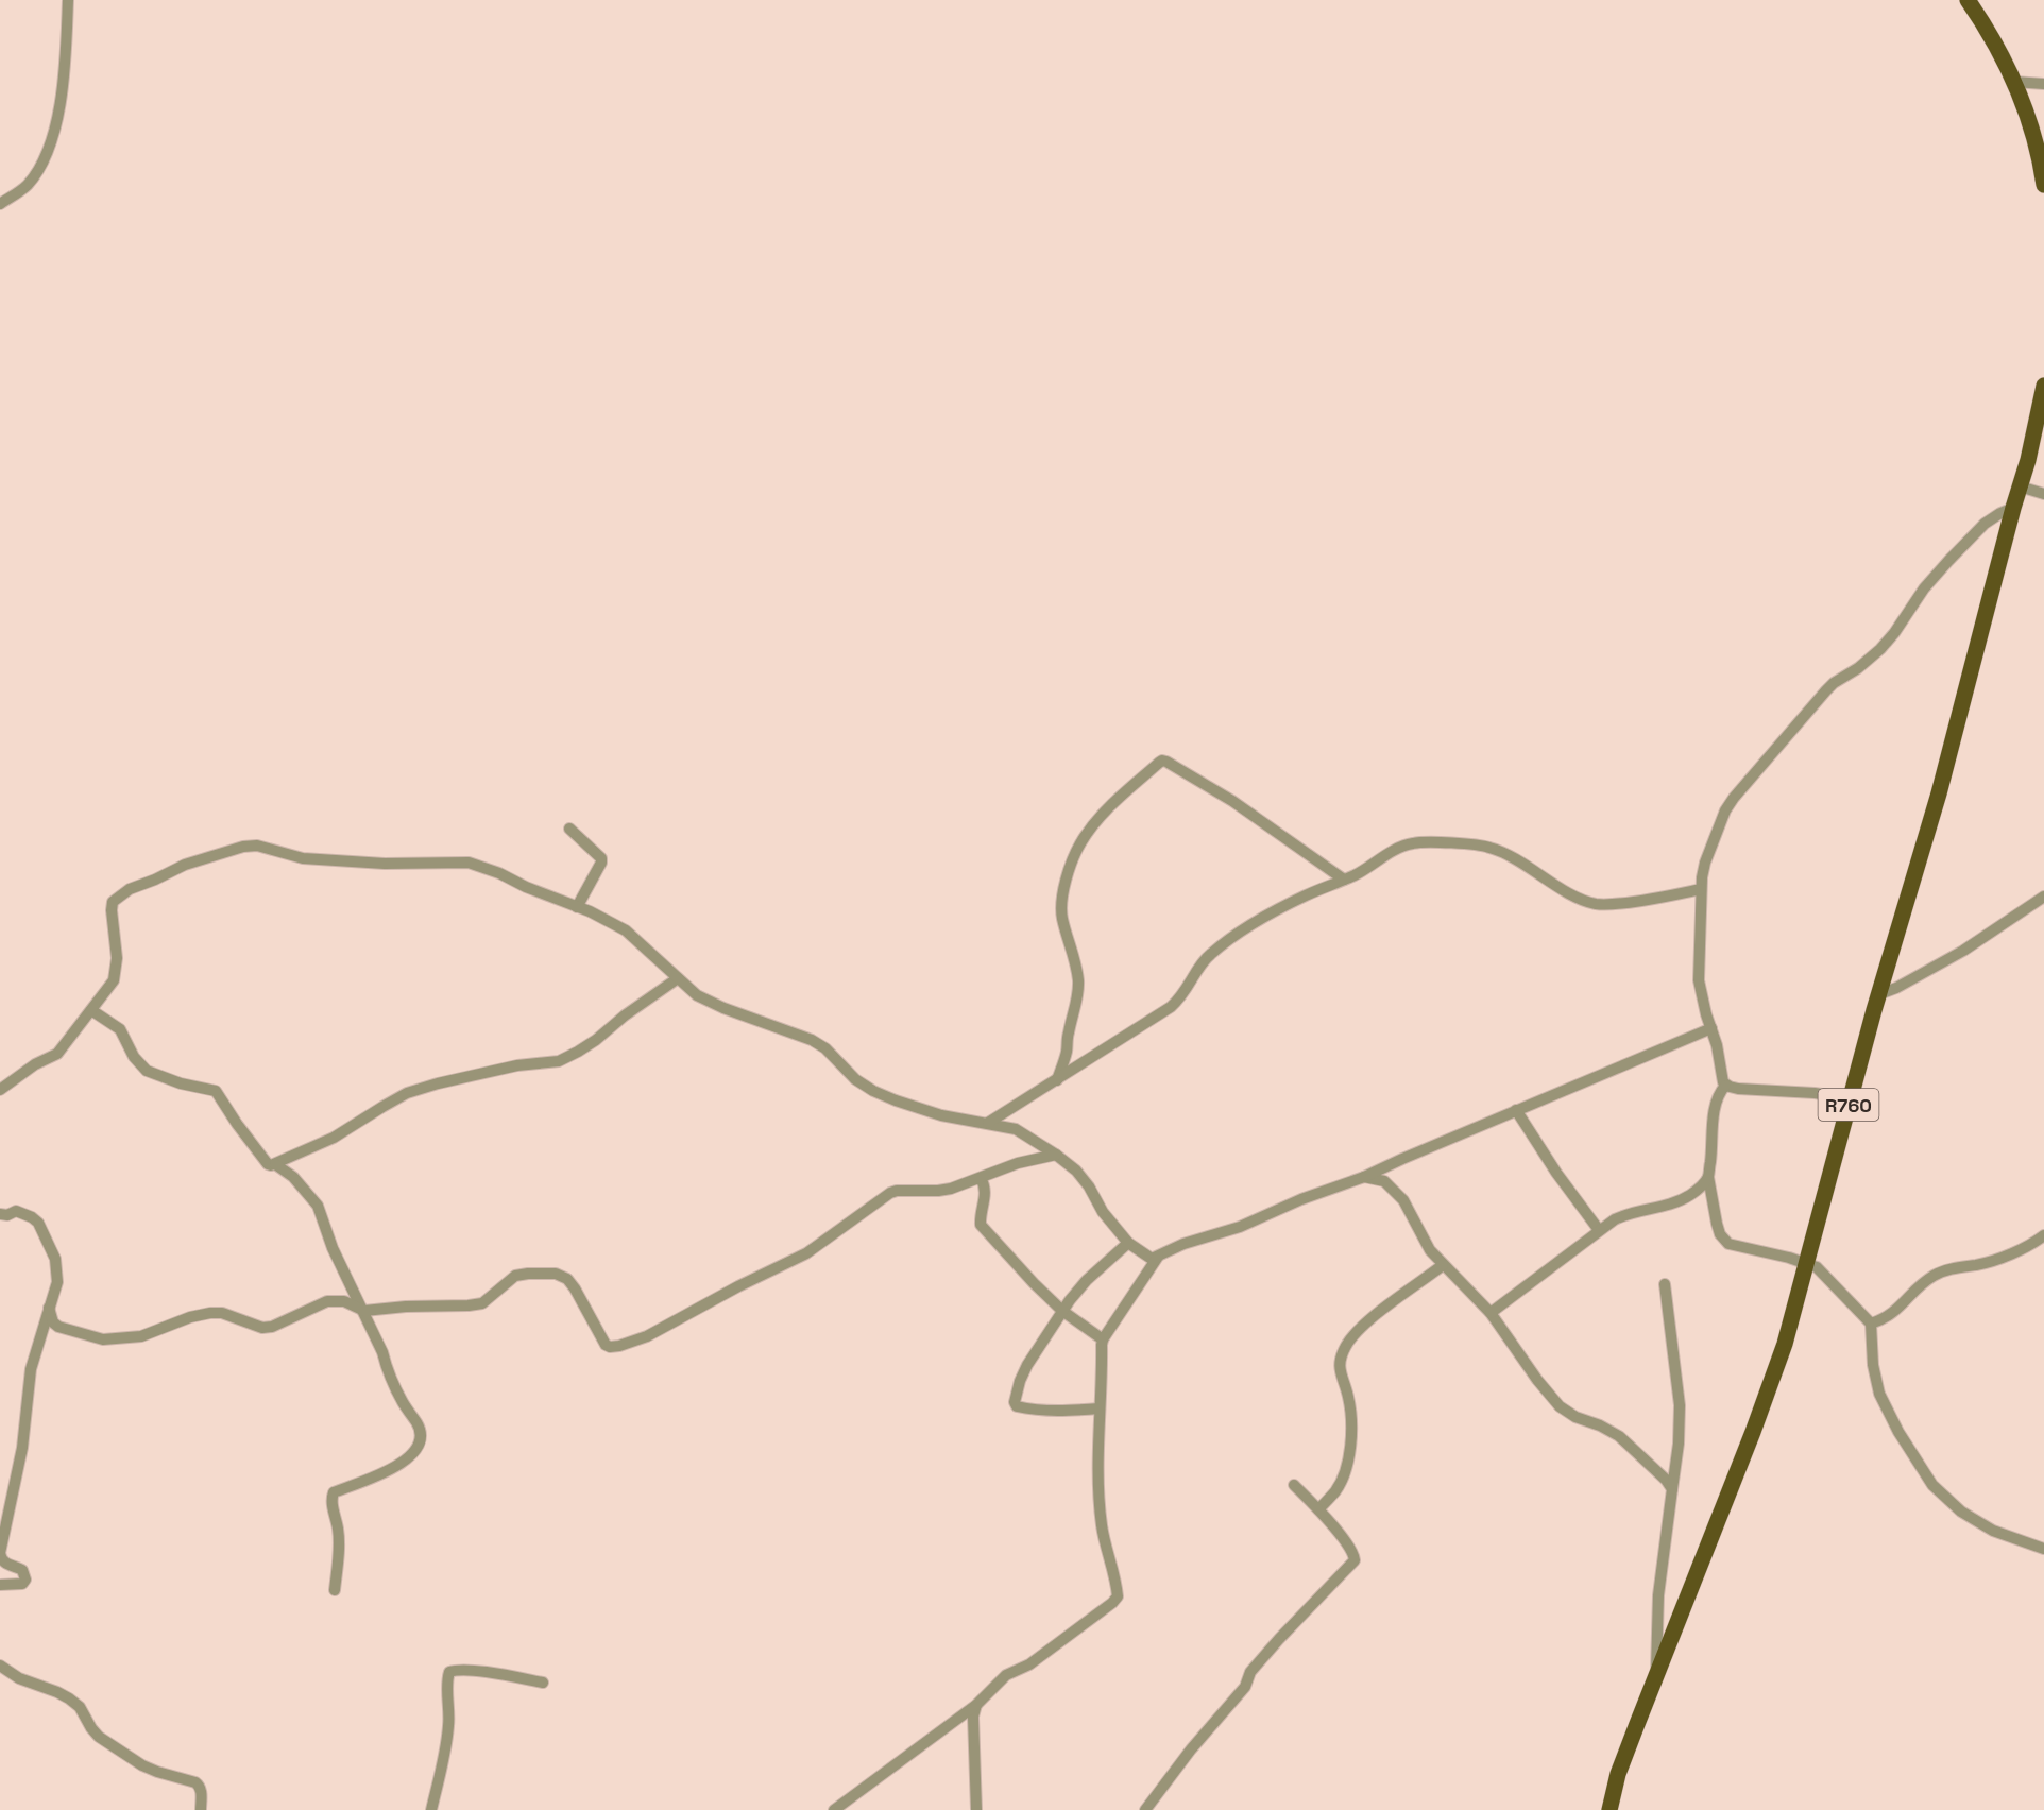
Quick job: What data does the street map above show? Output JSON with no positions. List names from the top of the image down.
{
  "streets": {
    "main road": ["R760"]
  }
}
